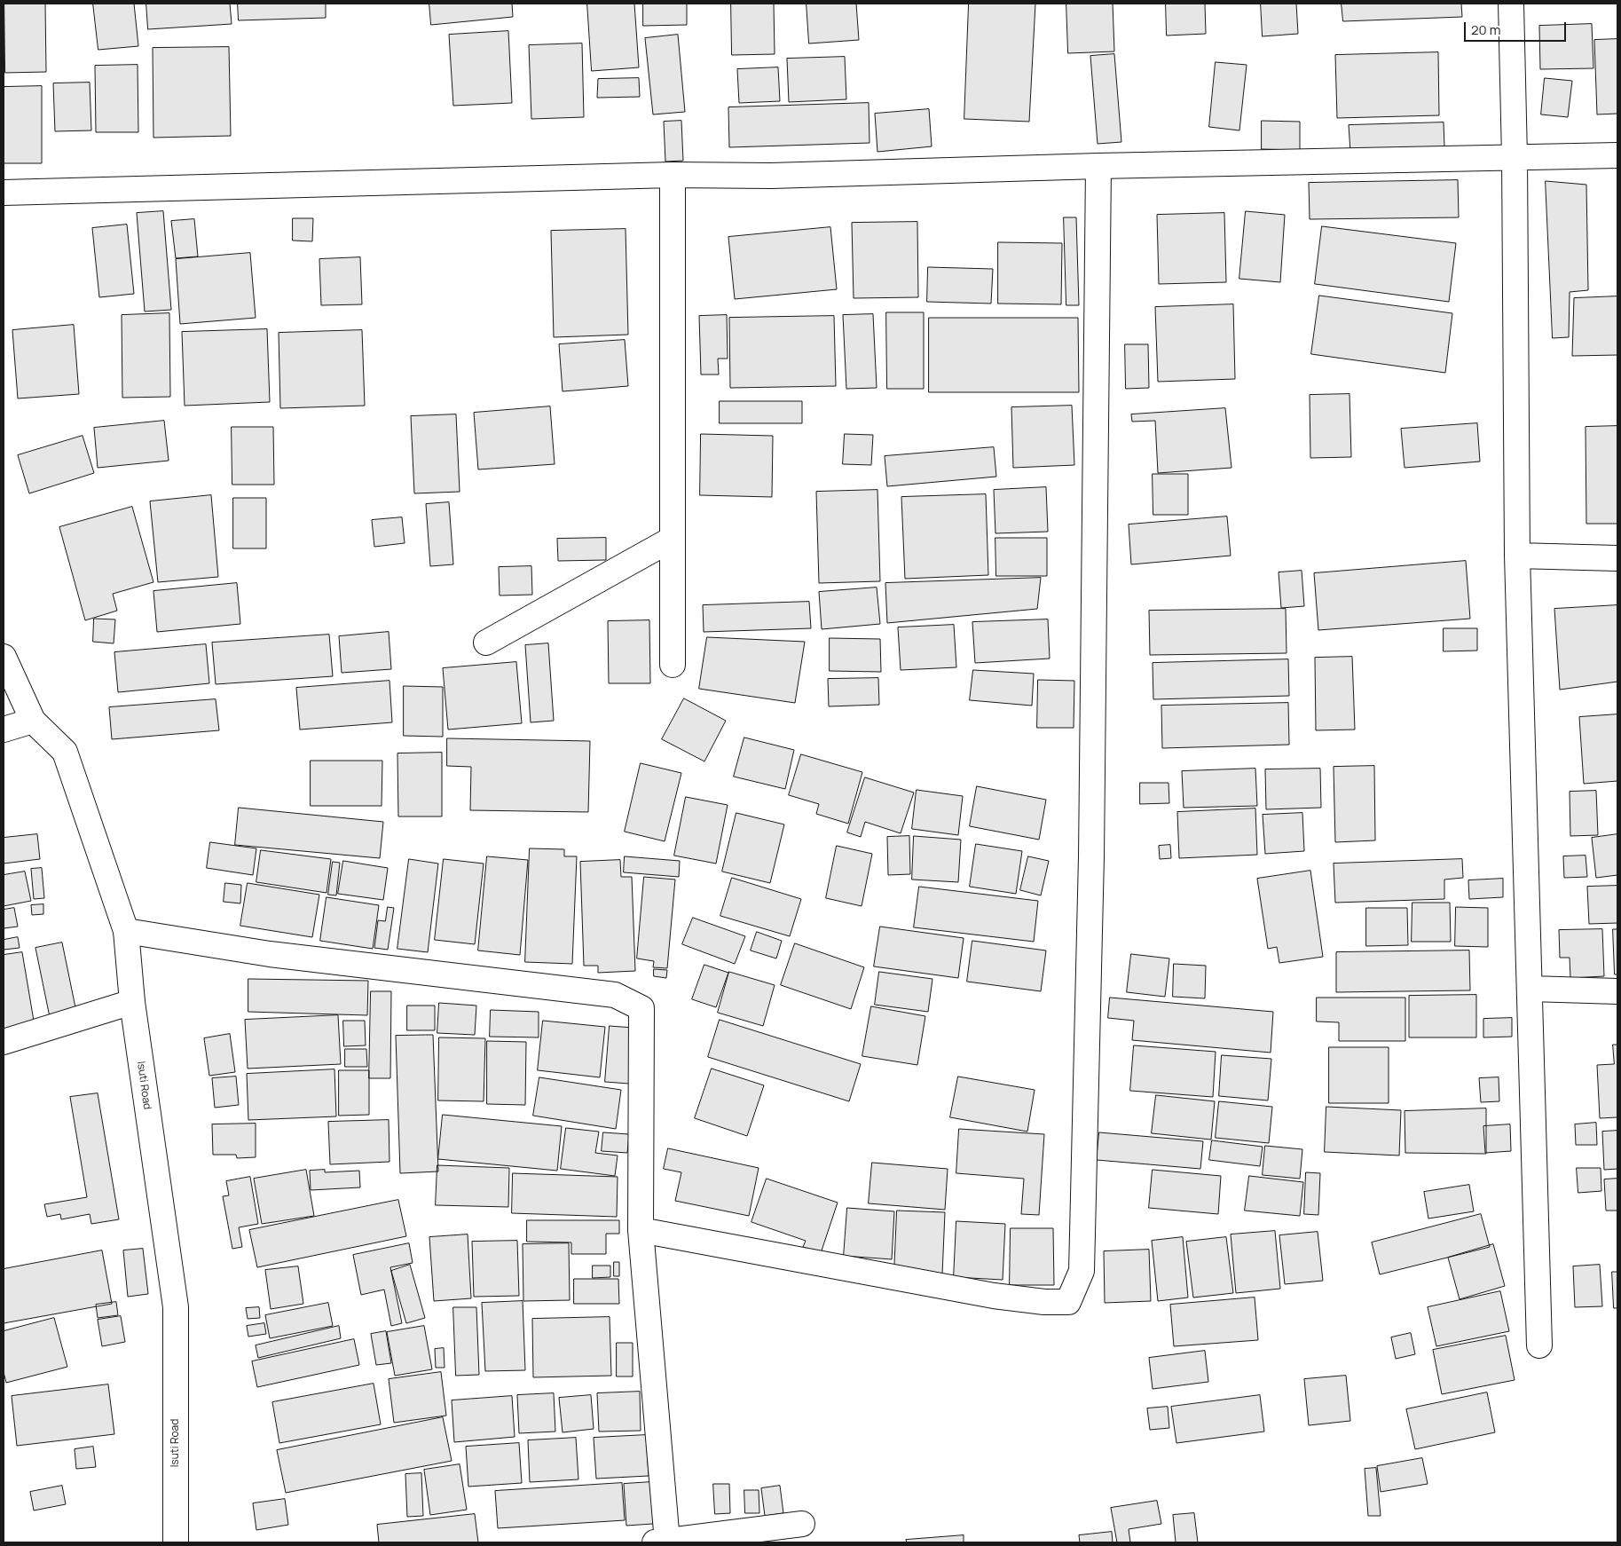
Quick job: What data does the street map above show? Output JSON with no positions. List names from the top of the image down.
{
  "streets": {
    "street": ["Isuti Road"]
  },
  "scale_bar": "20 m"
}
